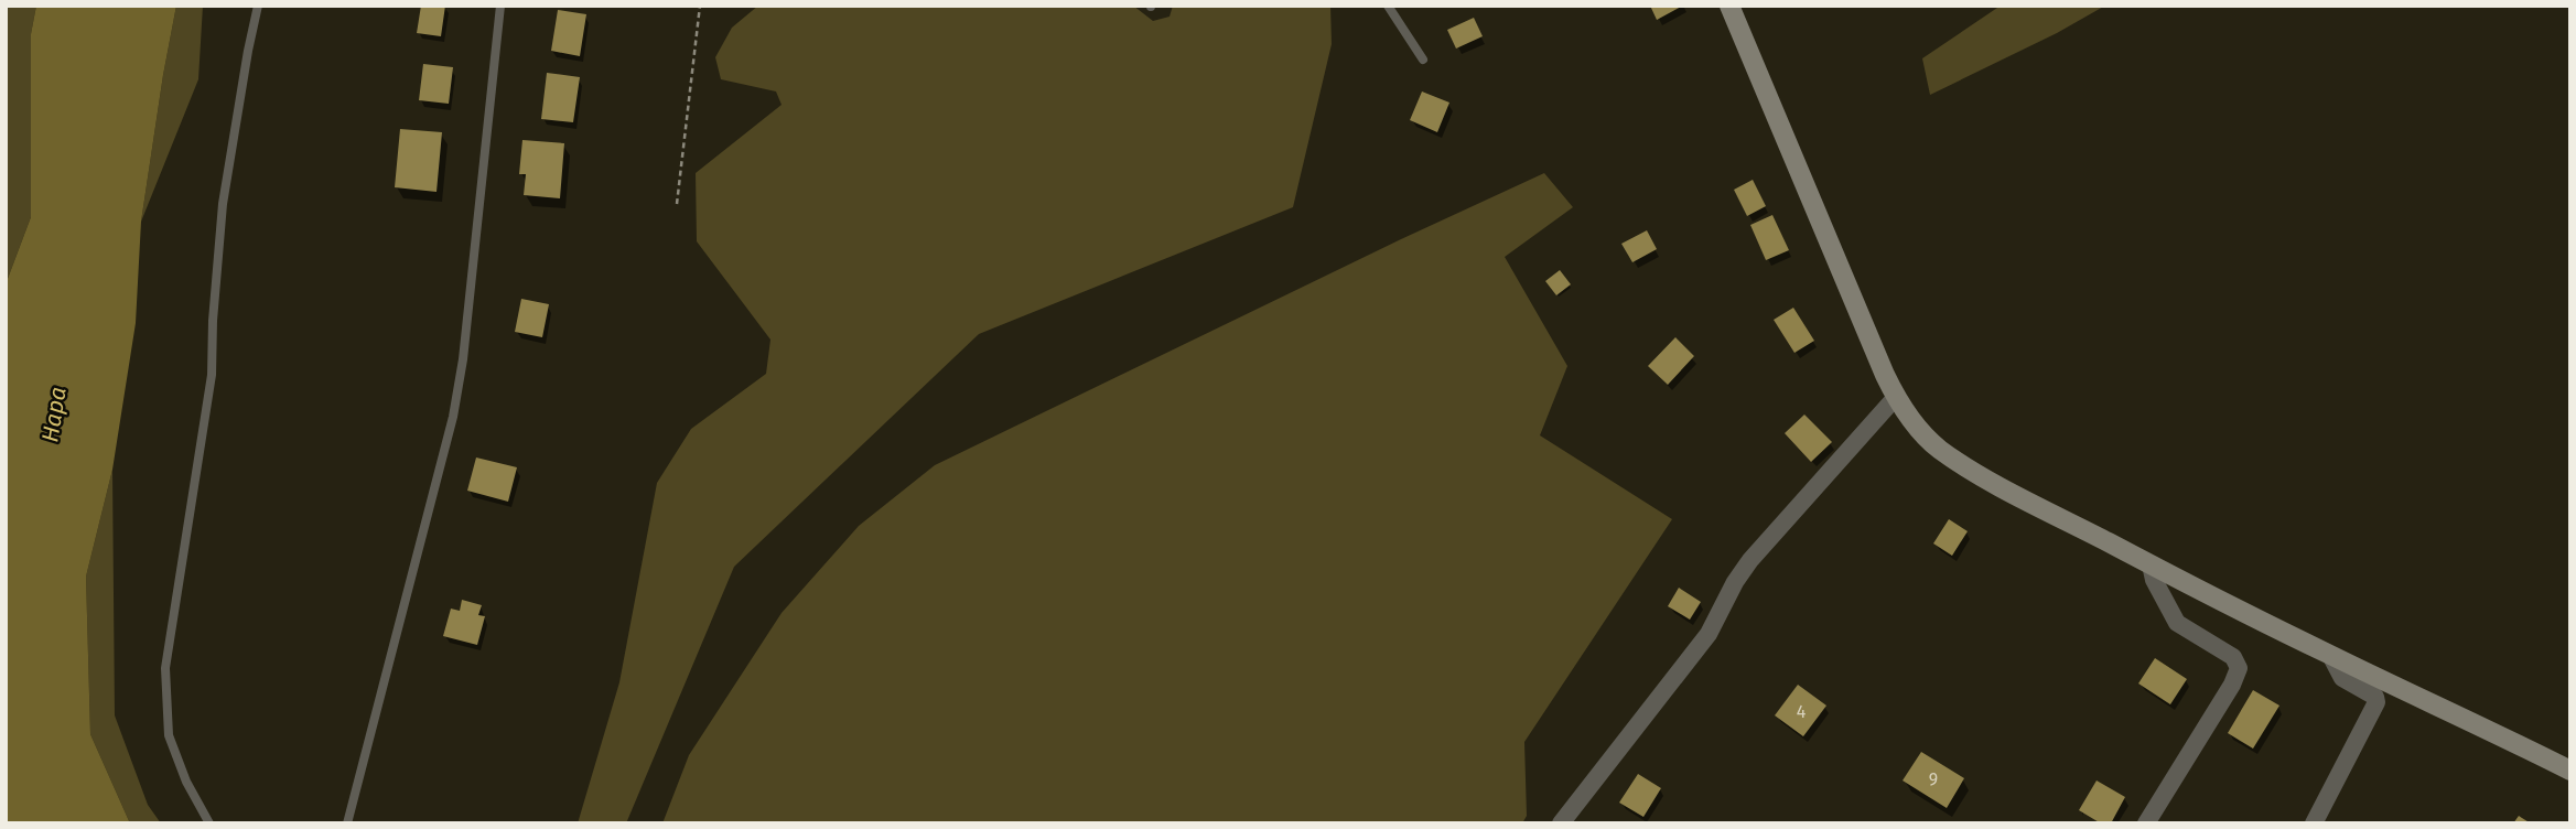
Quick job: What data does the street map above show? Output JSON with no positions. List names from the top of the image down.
{
  "water": ["Нара"],
  "house_numbers": ["4", "9"]
}
